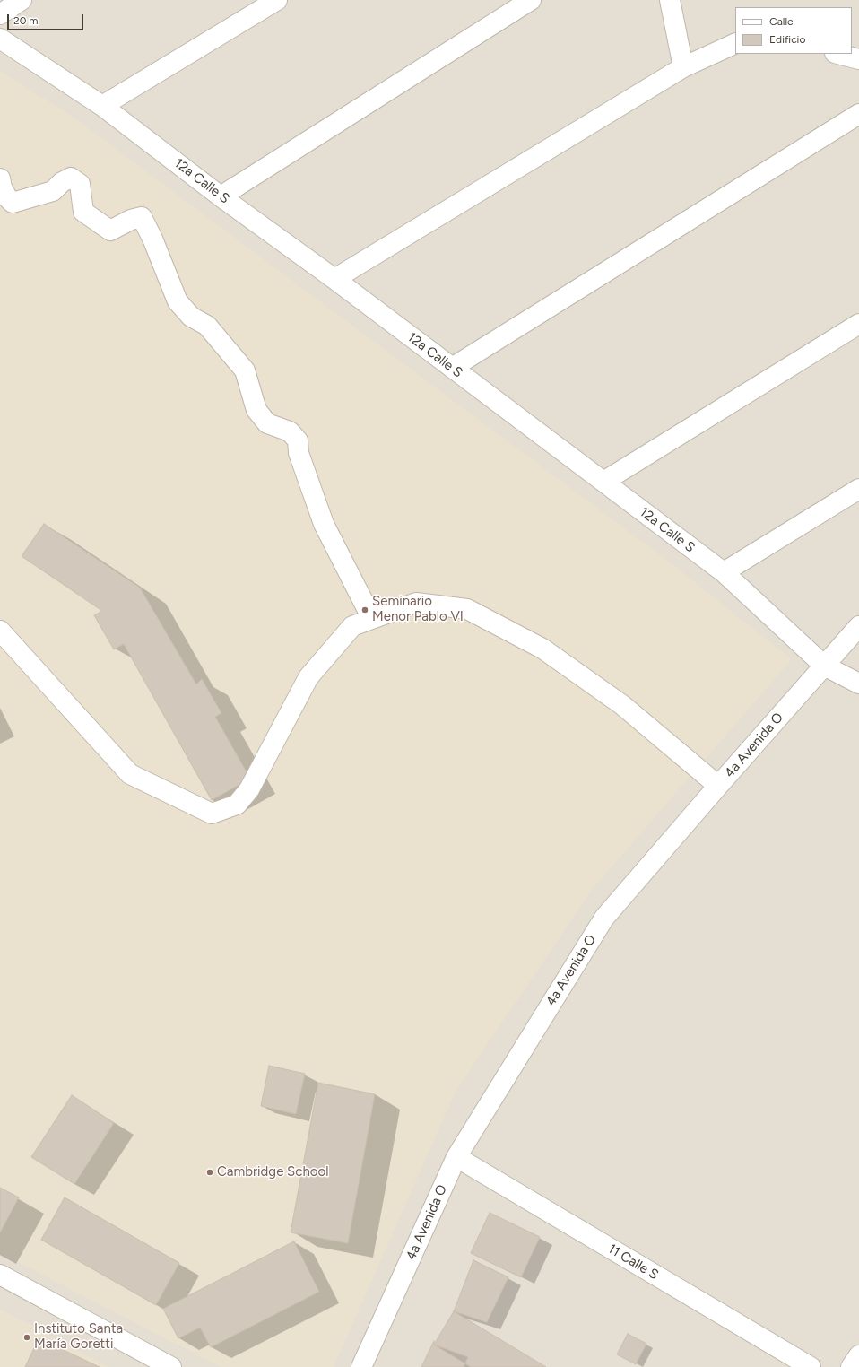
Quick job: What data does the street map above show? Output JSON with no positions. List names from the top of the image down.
{
  "streets": {
    "street": ["12a Calle S", "4a Avenida O", "11 Calle S"]
  },
  "crossings": [
    ["12a Calle S", "4a Avenida O"],
    ["4a Avenida O", "11 Calle S"]
  ],
  "places": ["Seminario Menor Pablo VI", "Cambridge School", "Instituto Santa María Goretti"],
  "legend": ["Calle", "Edificio"],
  "scale_bar": "20 m"
}
